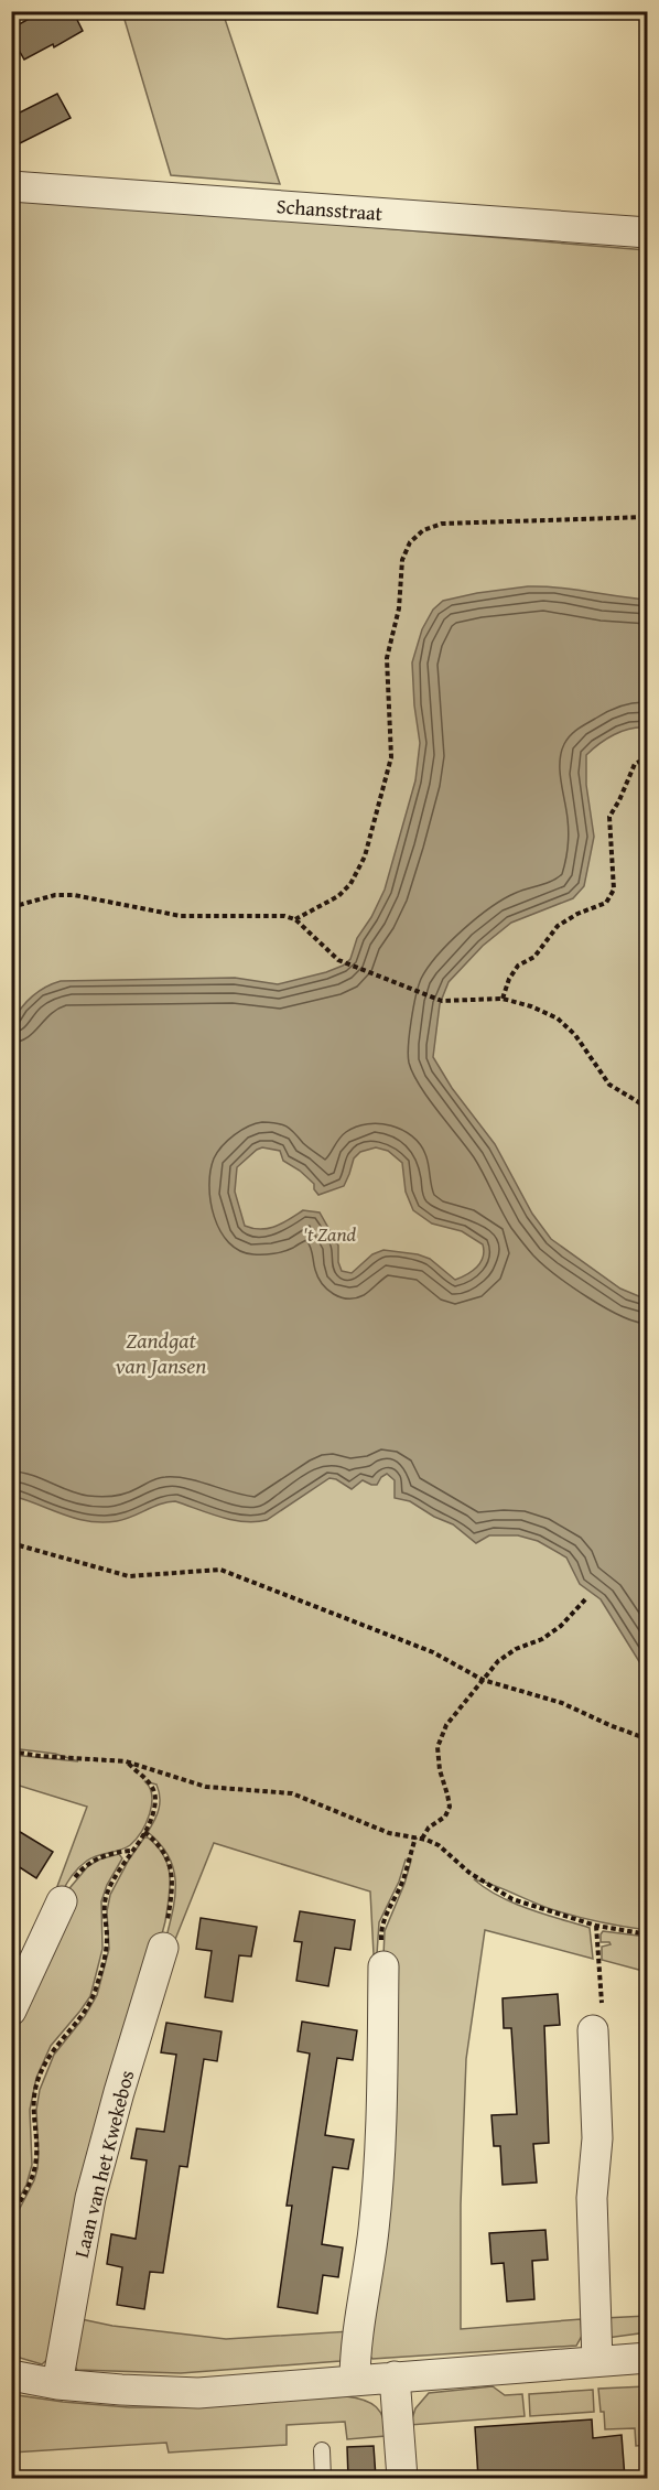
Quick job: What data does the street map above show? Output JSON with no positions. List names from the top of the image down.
{
  "streets": {
    "street": ["Schansstraat", "Laan van het Kwekebos"]
  },
  "water": ["Zandgat van Jansen"],
  "parks": ["'t Zand"]
}
